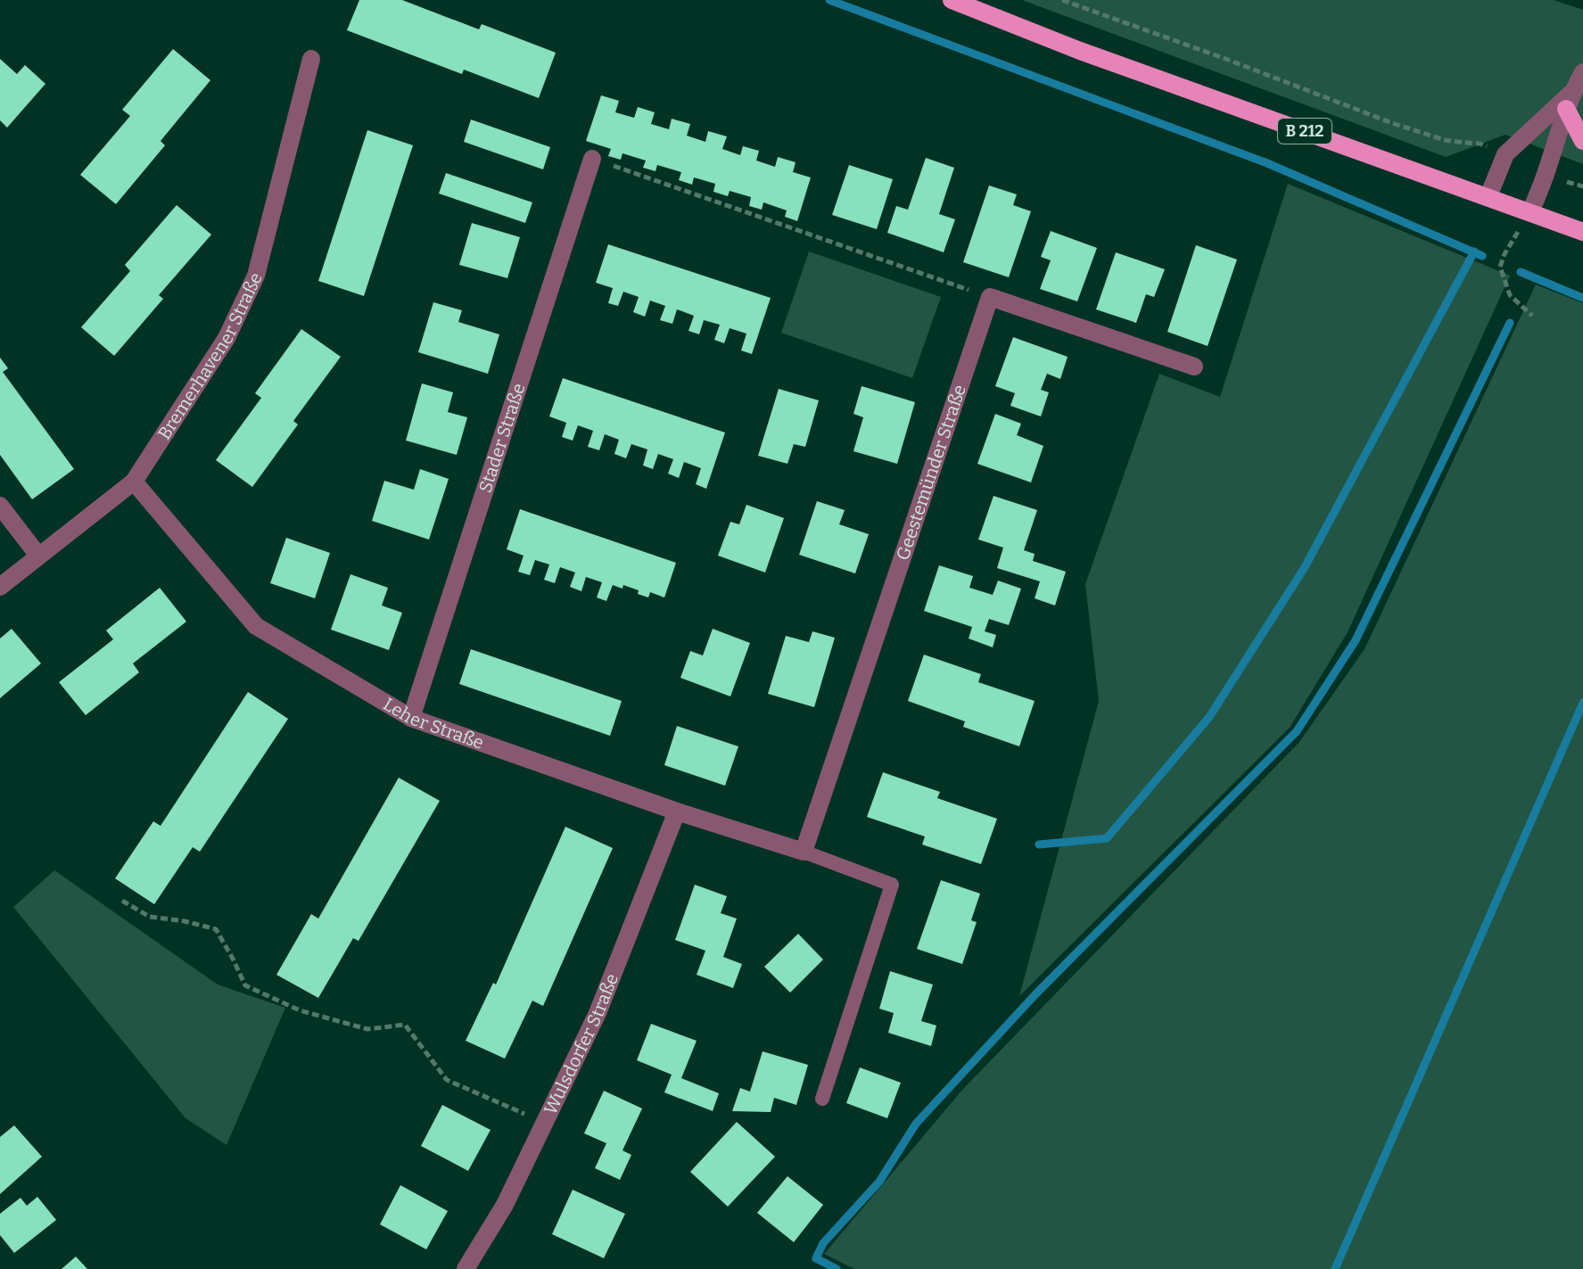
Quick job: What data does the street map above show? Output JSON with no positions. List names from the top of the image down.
{
  "streets": {
    "main road": ["B 212"],
    "street": [
      "Bremerhavener Straße",
      "Stader Straße",
      "Geestemünder Straße",
      "Leher Straße",
      "Wulsdorfer Straße"
    ]
  },
  "crossings": [
    ["Bremerhavener Straße", "Leher Straße"],
    ["Stader Straße", "Leher Straße"],
    ["Geestemünder Straße", "Leher Straße"],
    ["Leher Straße", "Wulsdorfer Straße"]
  ]
}
